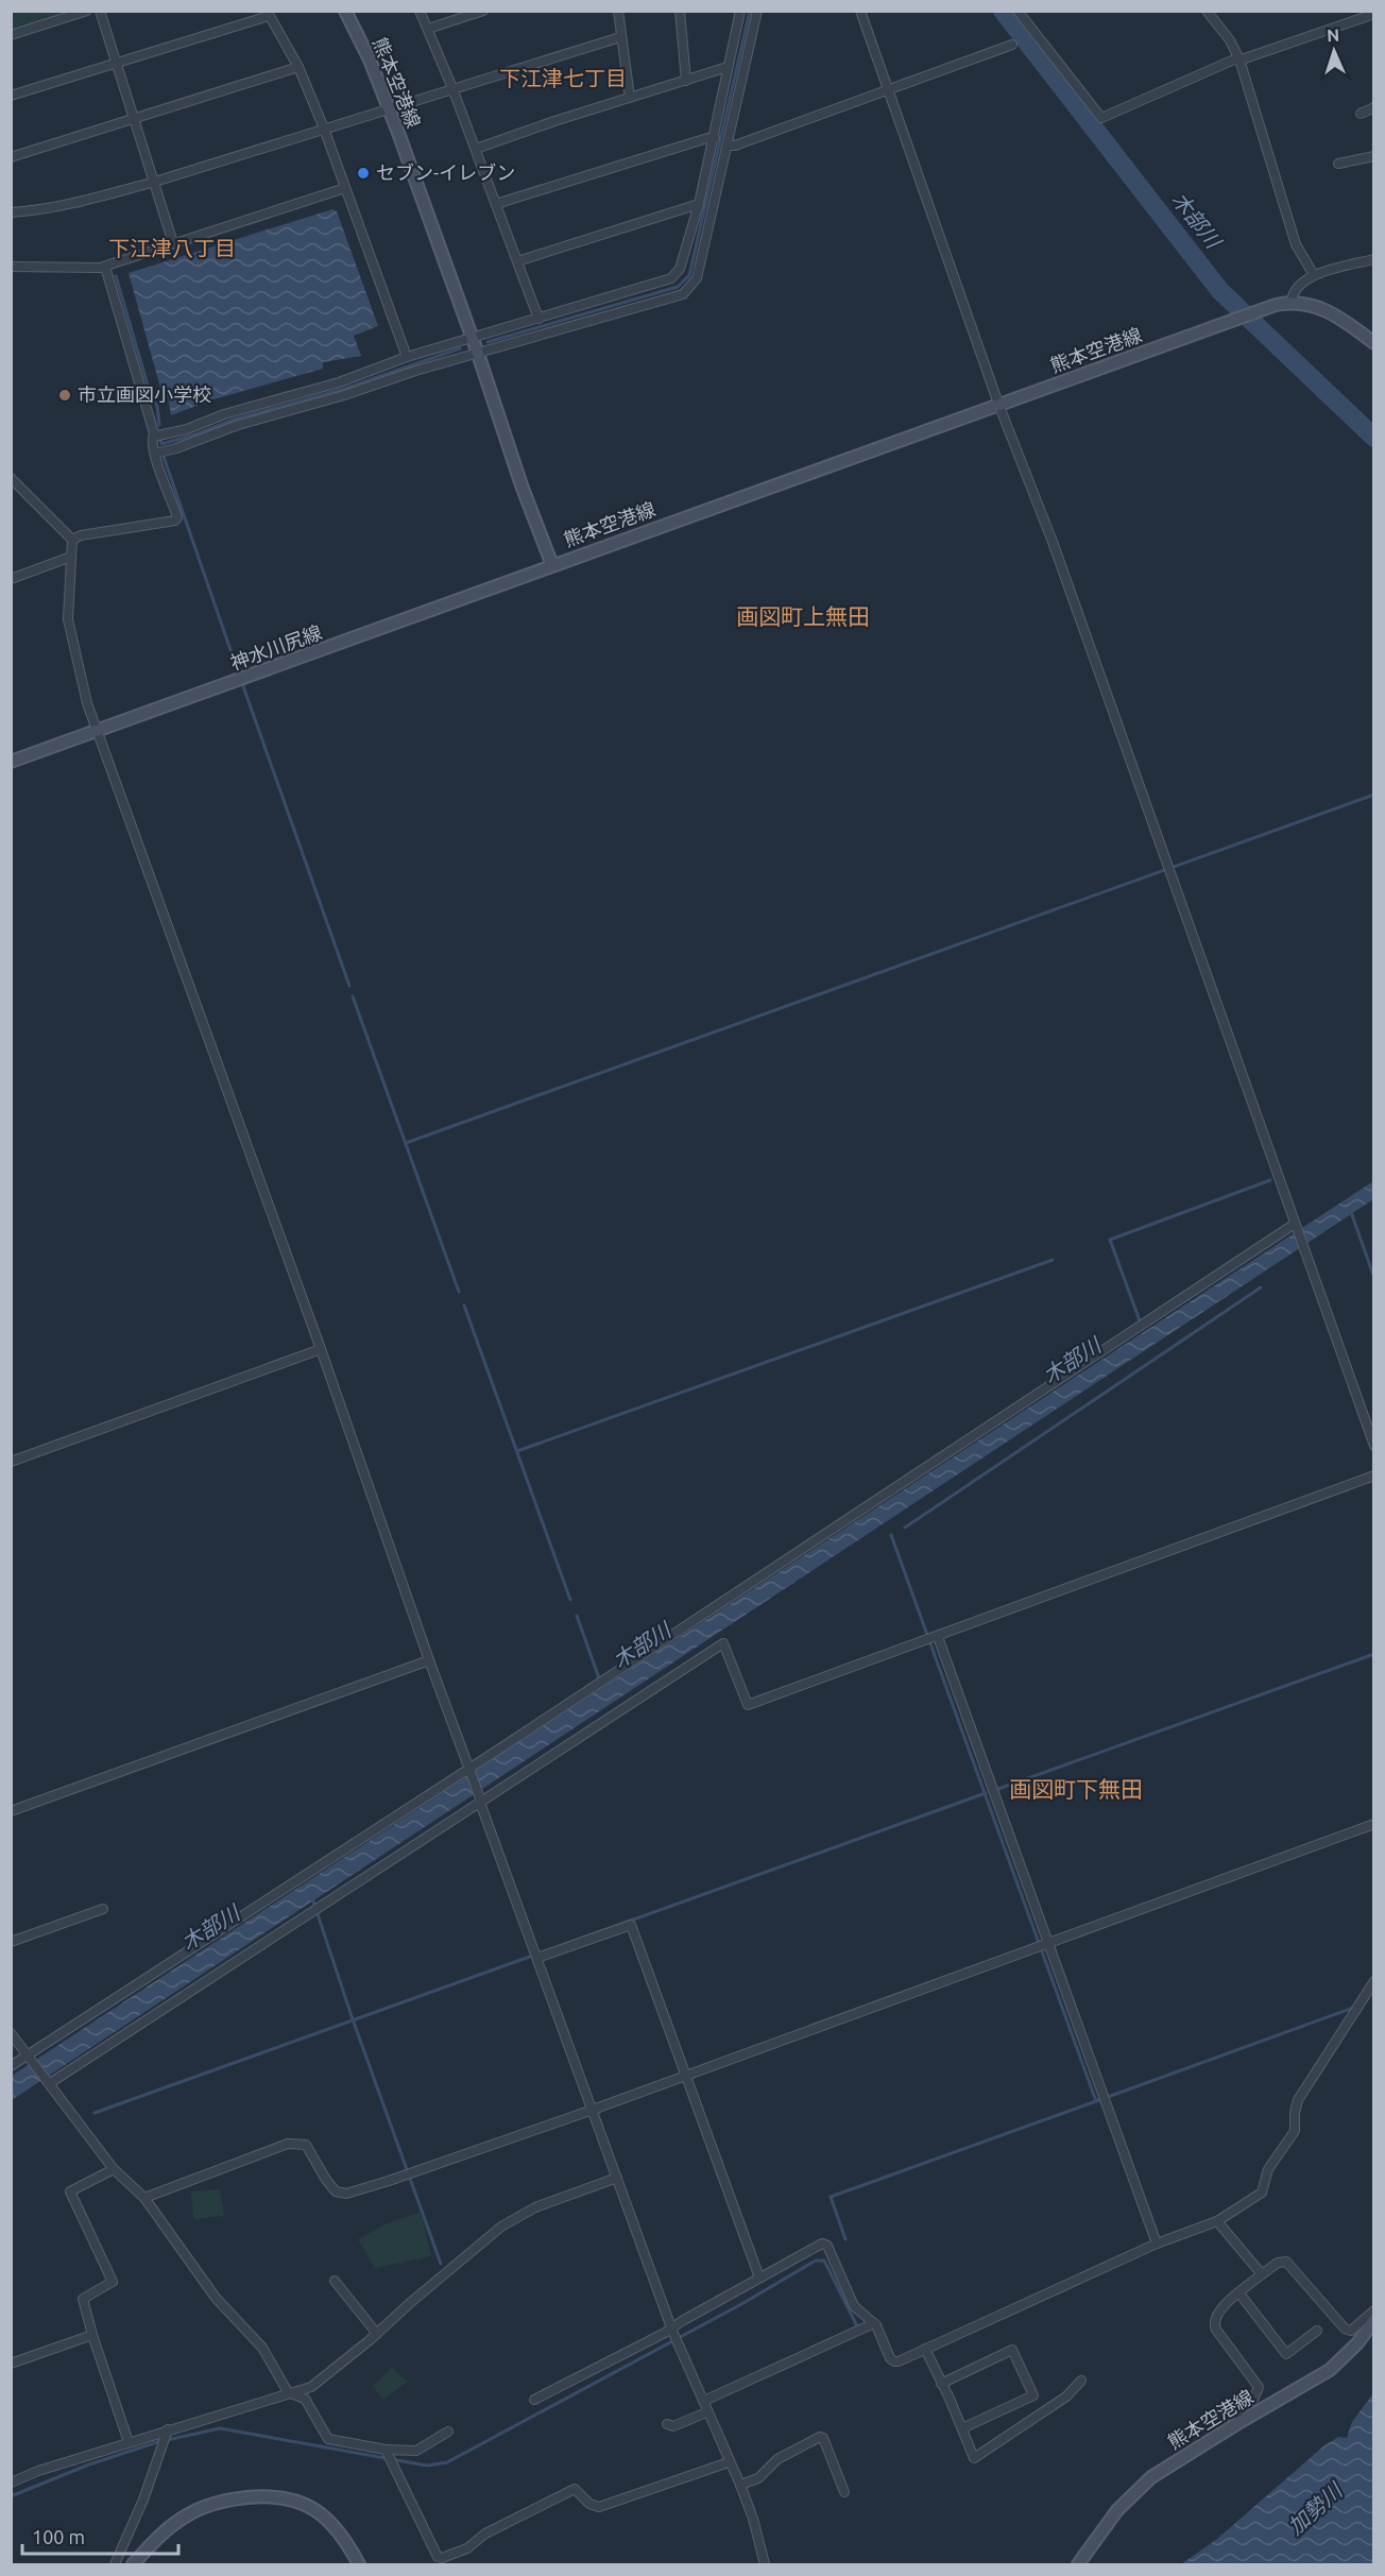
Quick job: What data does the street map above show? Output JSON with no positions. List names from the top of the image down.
{
  "streets": {
    "main road": ["熊本空港線", "神水川尻線"]
  },
  "crossings": [
    ["熊本空港線", "神水川尻線"]
  ],
  "districts": [
    "下江津七丁目",
    "下江津八丁目",
    "画図町上無田",
    "画図町下無田"
  ],
  "water": ["木部川", "加勢川"],
  "places": ["セブン-イレブン", "市立画図小学校"],
  "scale_bar": "100 m",
  "north": "top"
}
